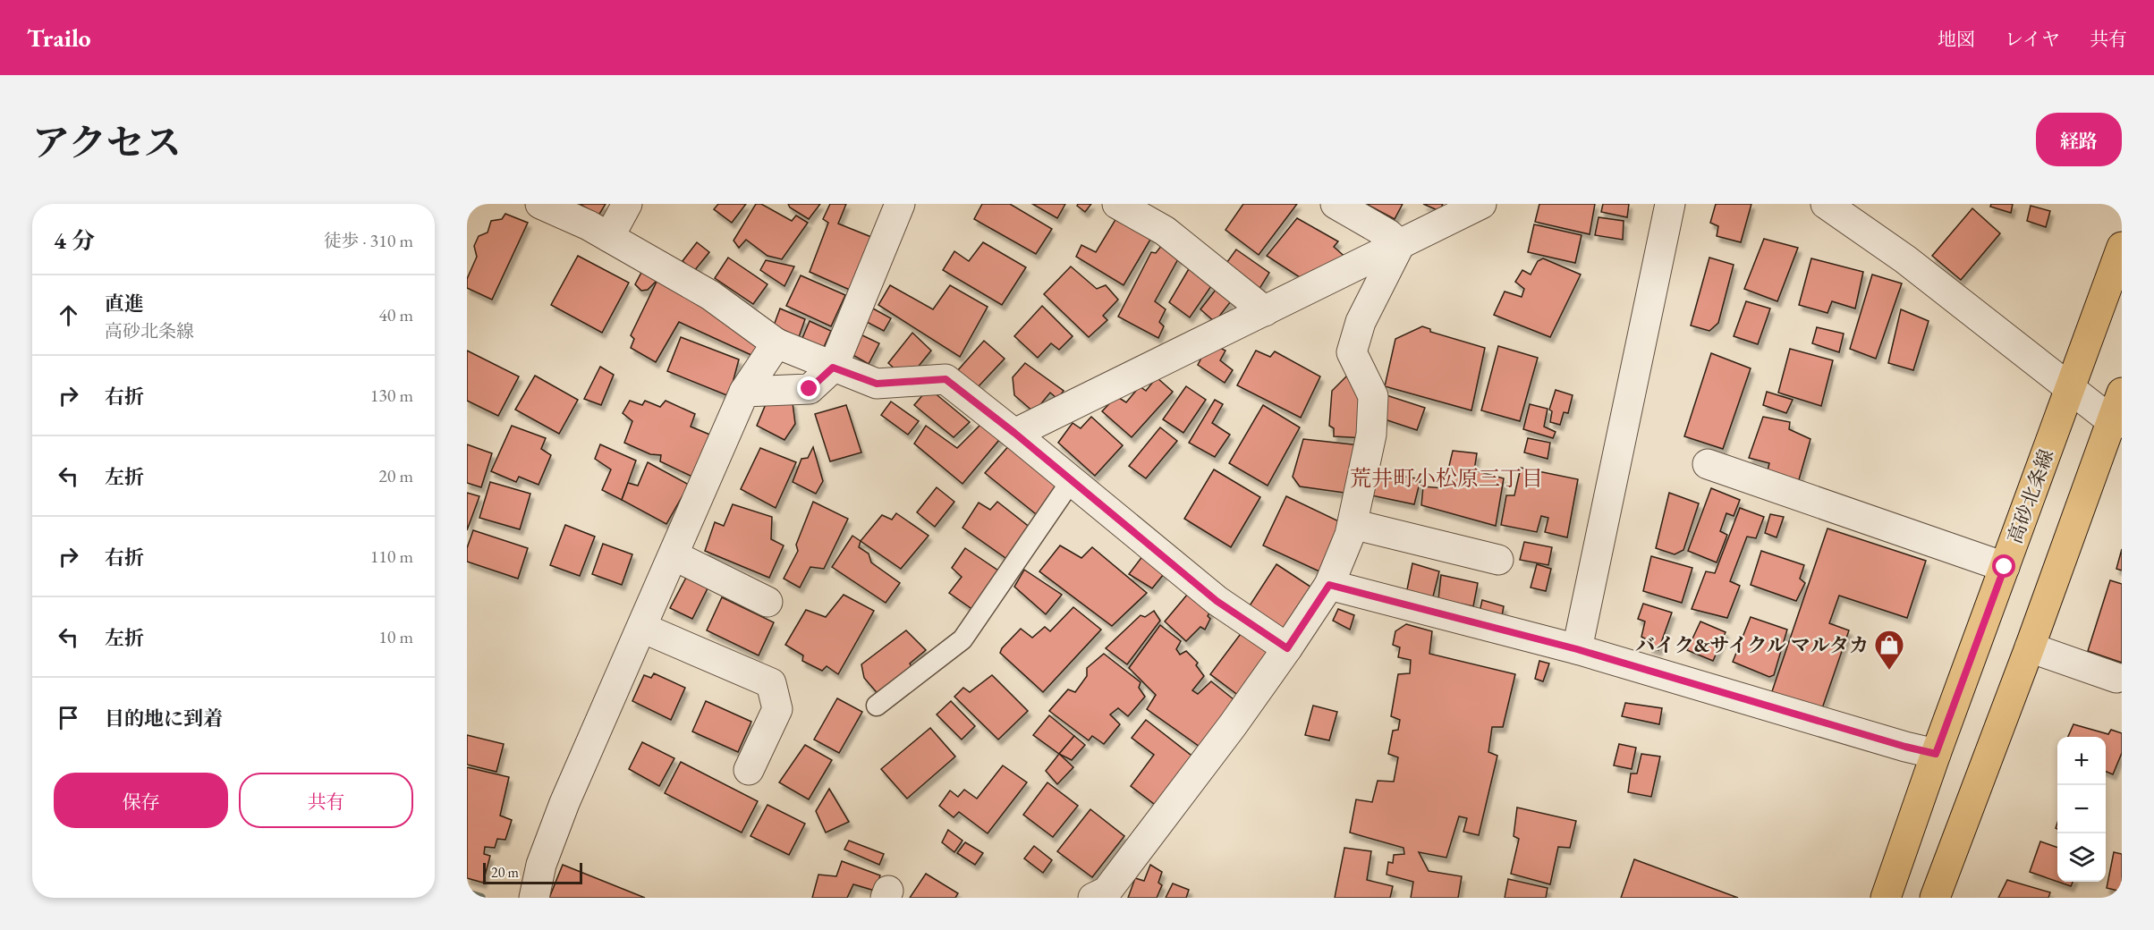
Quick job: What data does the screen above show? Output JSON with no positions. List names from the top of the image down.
{
  "streets": {
    "main road": ["高砂北条線"]
  },
  "districts": ["荒井町小松原三丁目"],
  "places": {
    "shop": ["バイク&サイクル マルタカ"]
  },
  "scale_bar": "20 m",
  "page": {
    "header": "Trailo",
    "nav": ["地図", "レイヤ", "共有"],
    "title": "アクセス",
    "buttons": [
      "経路",
      ["保存", "共有"]
    ],
    "heading": ["4 分", "徒歩 · 310 m"],
    "list": [
      ["直進", "高砂北条線", "40 m"],
      ["右折", "130 m"],
      ["左折", "20 m"],
      ["右折", "110 m"],
      ["左折", "10 m"],
      "目的地に到着"
    ],
    "map_buttons": ["+", "−"],
    "scale": "20 m"
  }
}
